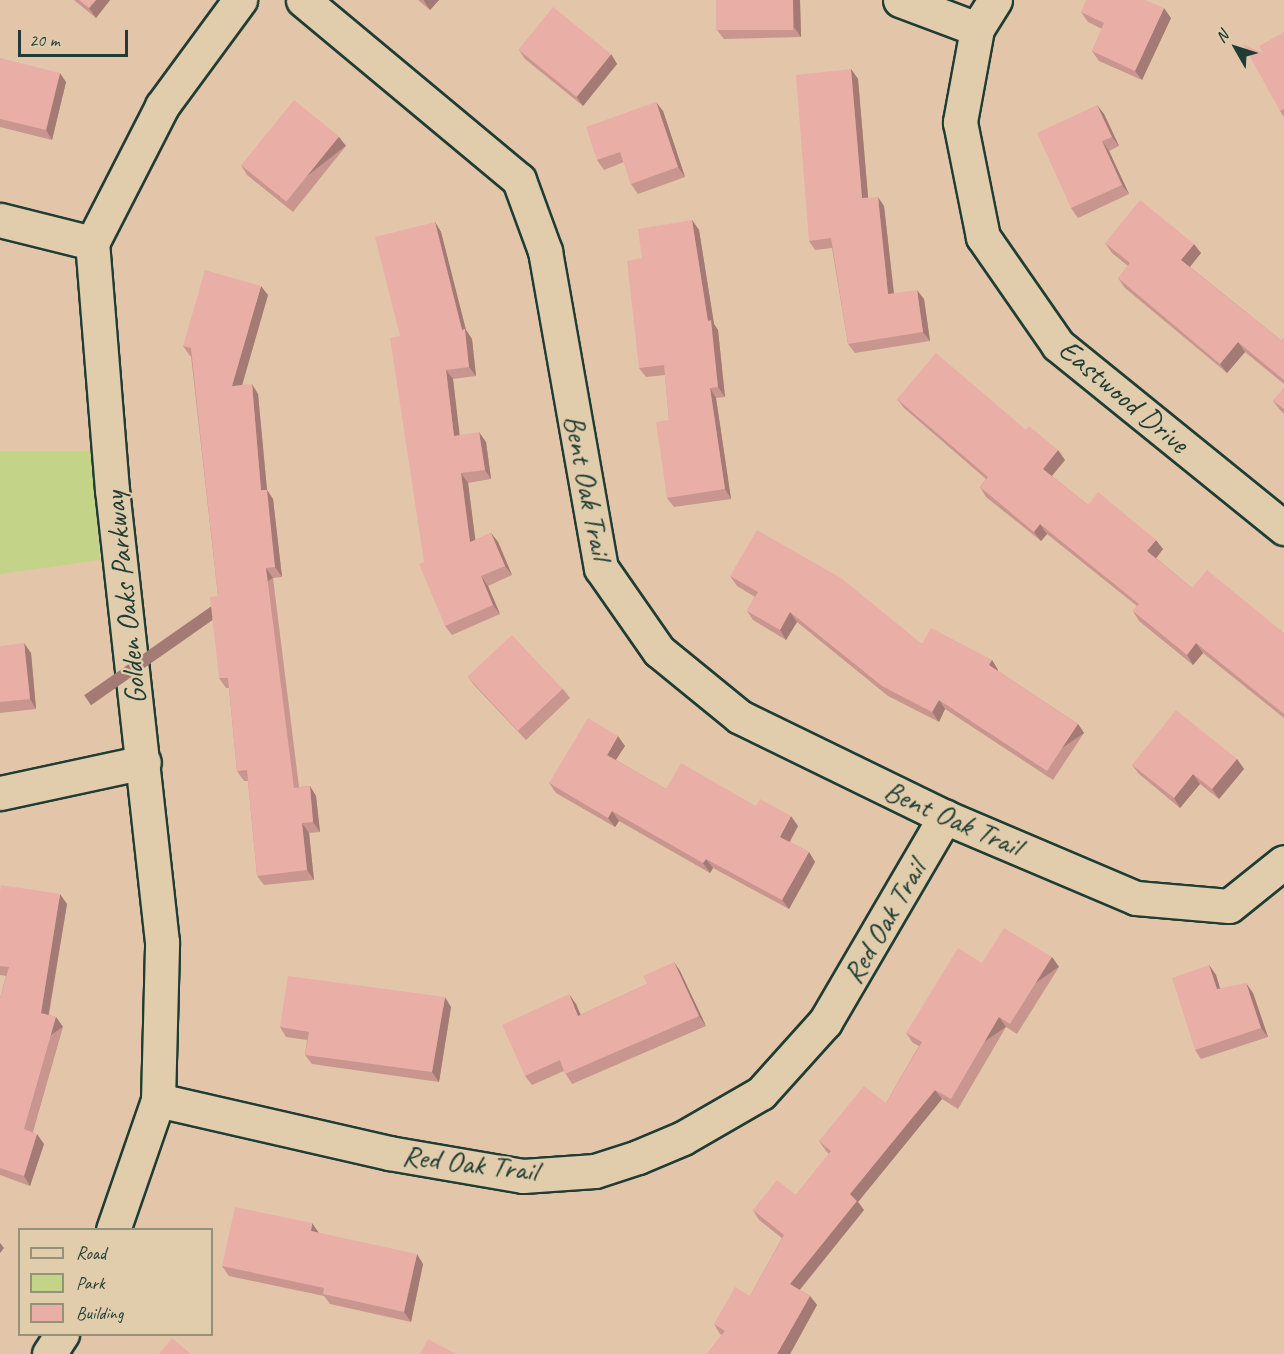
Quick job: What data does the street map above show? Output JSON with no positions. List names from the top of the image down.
{
  "streets": {
    "street": [
      "Eastwood Drive",
      "Bent Oak Trail",
      "Golden Oaks Parkway",
      "Red Oak Trail"
    ]
  },
  "crossings": [
    ["Bent Oak Trail", "Red Oak Trail"],
    ["Golden Oaks Parkway", "Red Oak Trail"]
  ],
  "legend": ["Road", "Park", "Building"],
  "scale_bar": "20 m",
  "north": "top left"
}
